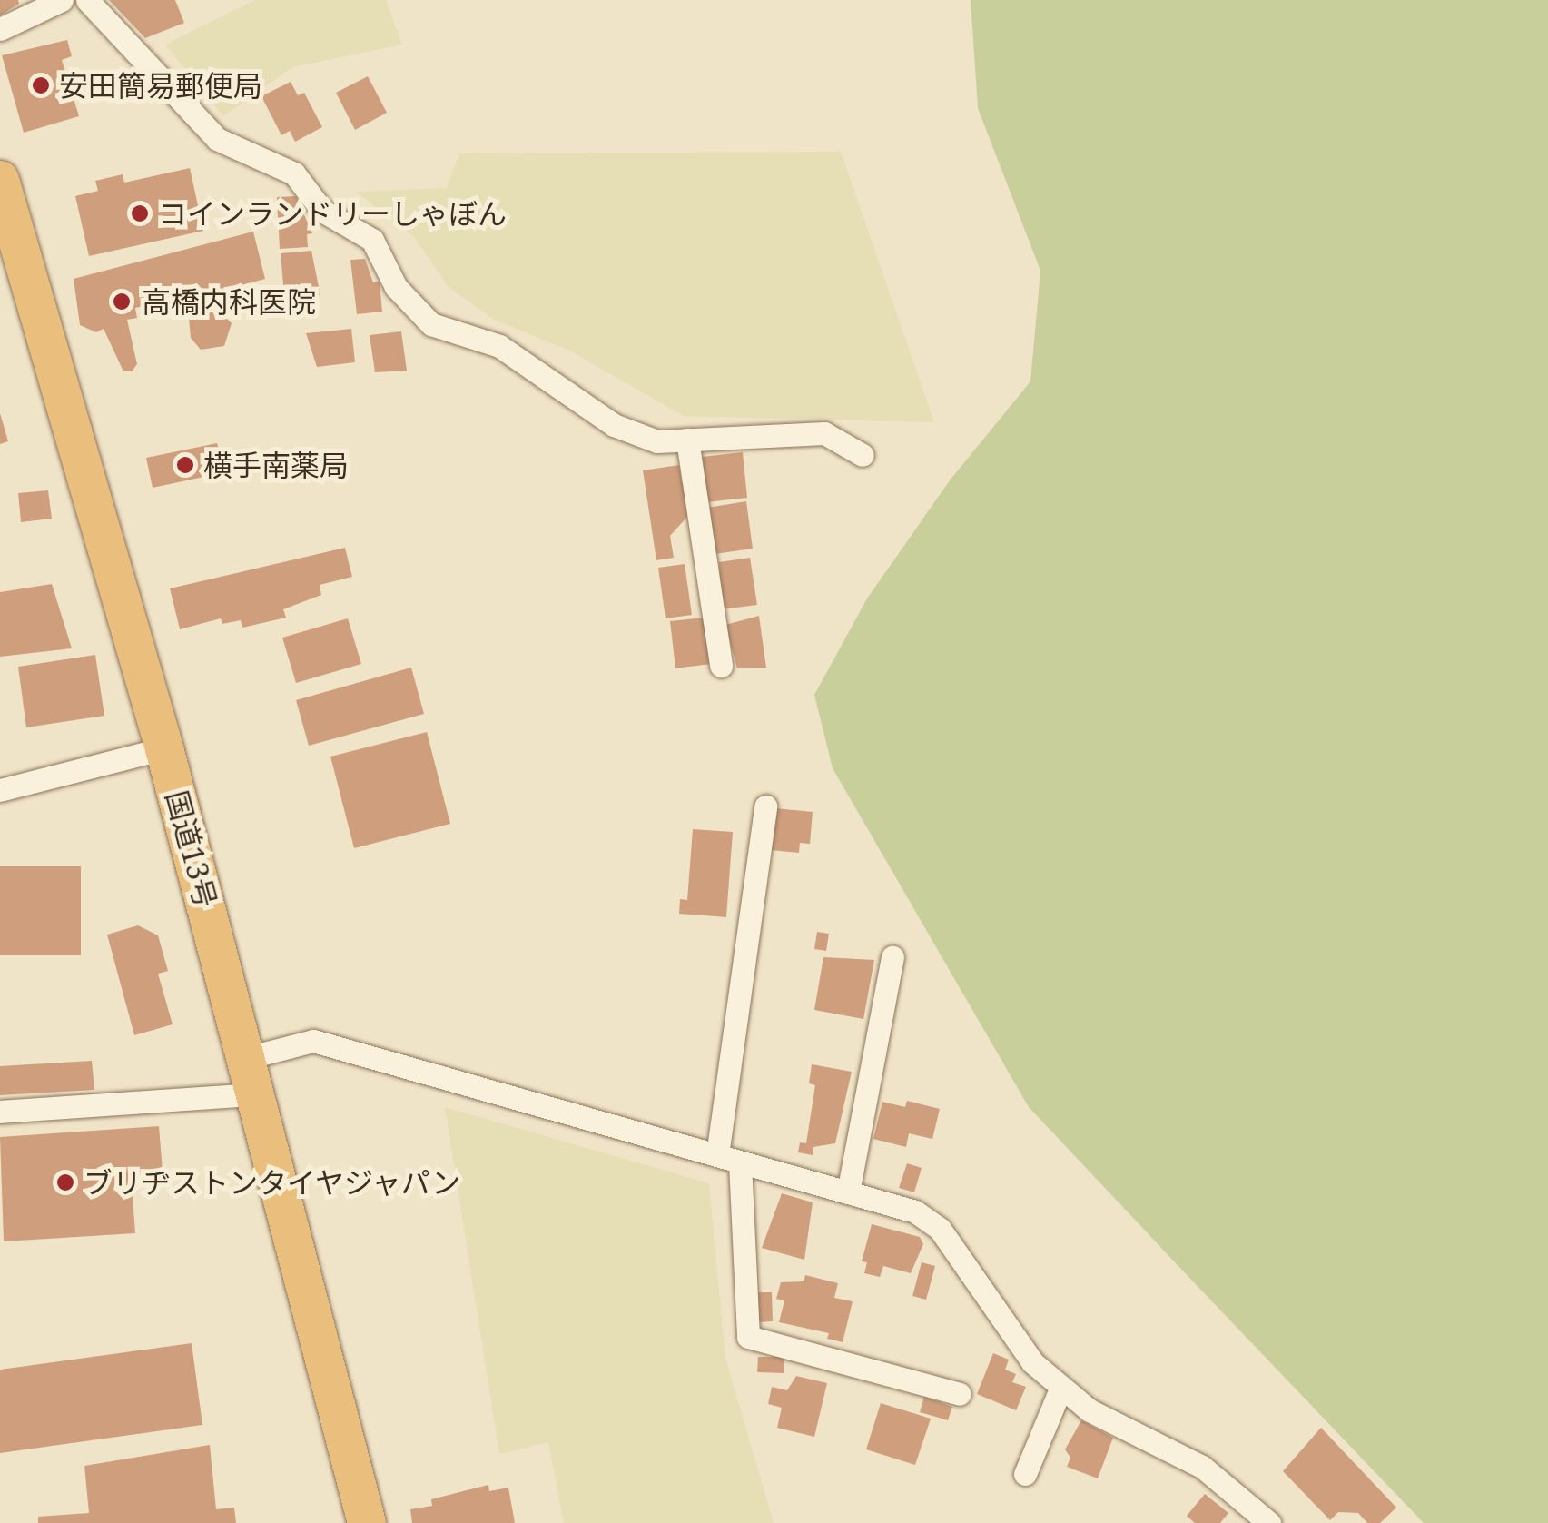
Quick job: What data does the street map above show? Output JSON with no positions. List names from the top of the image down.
{
  "streets": {
    "highway": ["国道13号"]
  },
  "places": [
    "安田簡易郵便局",
    "コインランドリーしゃぼん",
    "高橋内科医院",
    "横手南薬局",
    "ブリヂストンタイヤジャパン"
  ]
}
